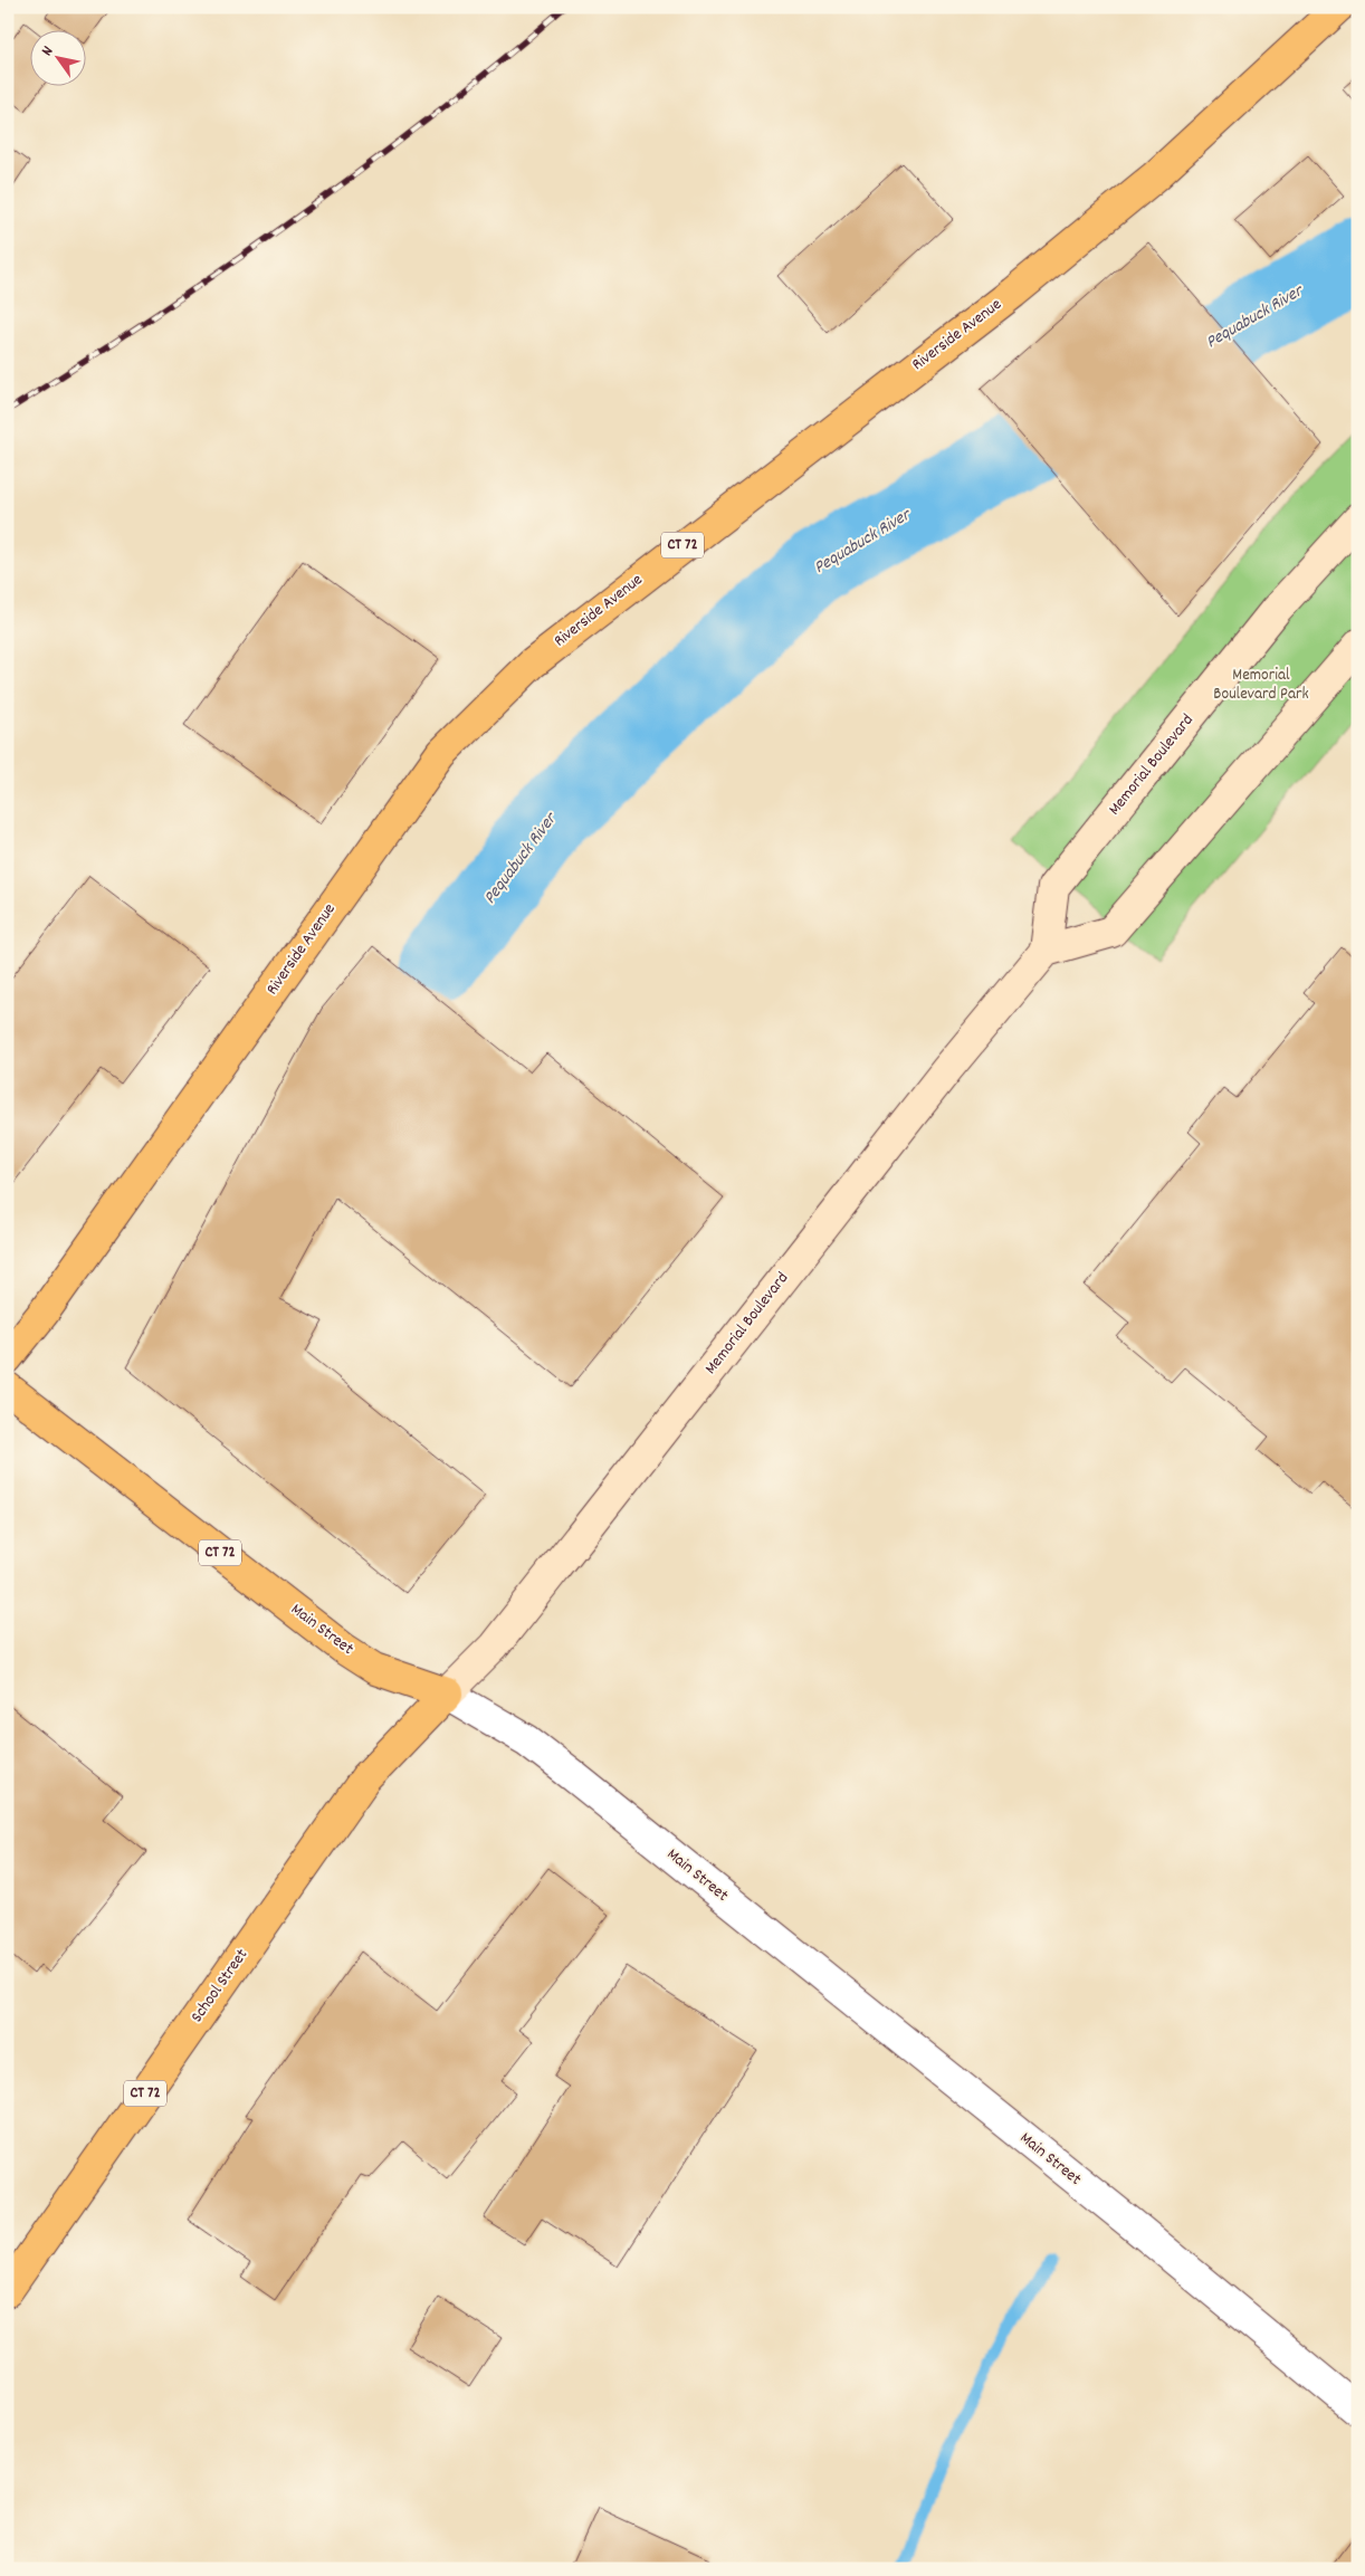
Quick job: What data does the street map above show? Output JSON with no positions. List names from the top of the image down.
{
  "streets": {
    "highway": [
      "Riverside Avenue",
      "CT 72",
      "Main Street",
      "School Street"
    ],
    "main road": ["Memorial Boulevard"]
  },
  "crossings": [
    ["Memorial Boulevard", "Main Street"],
    ["Memorial Boulevard", "School Street"],
    ["Main Street", "School Street"]
  ],
  "water": ["Pequabuck River"],
  "parks": ["Memorial Boulevard Park"],
  "north": "top left"
}
